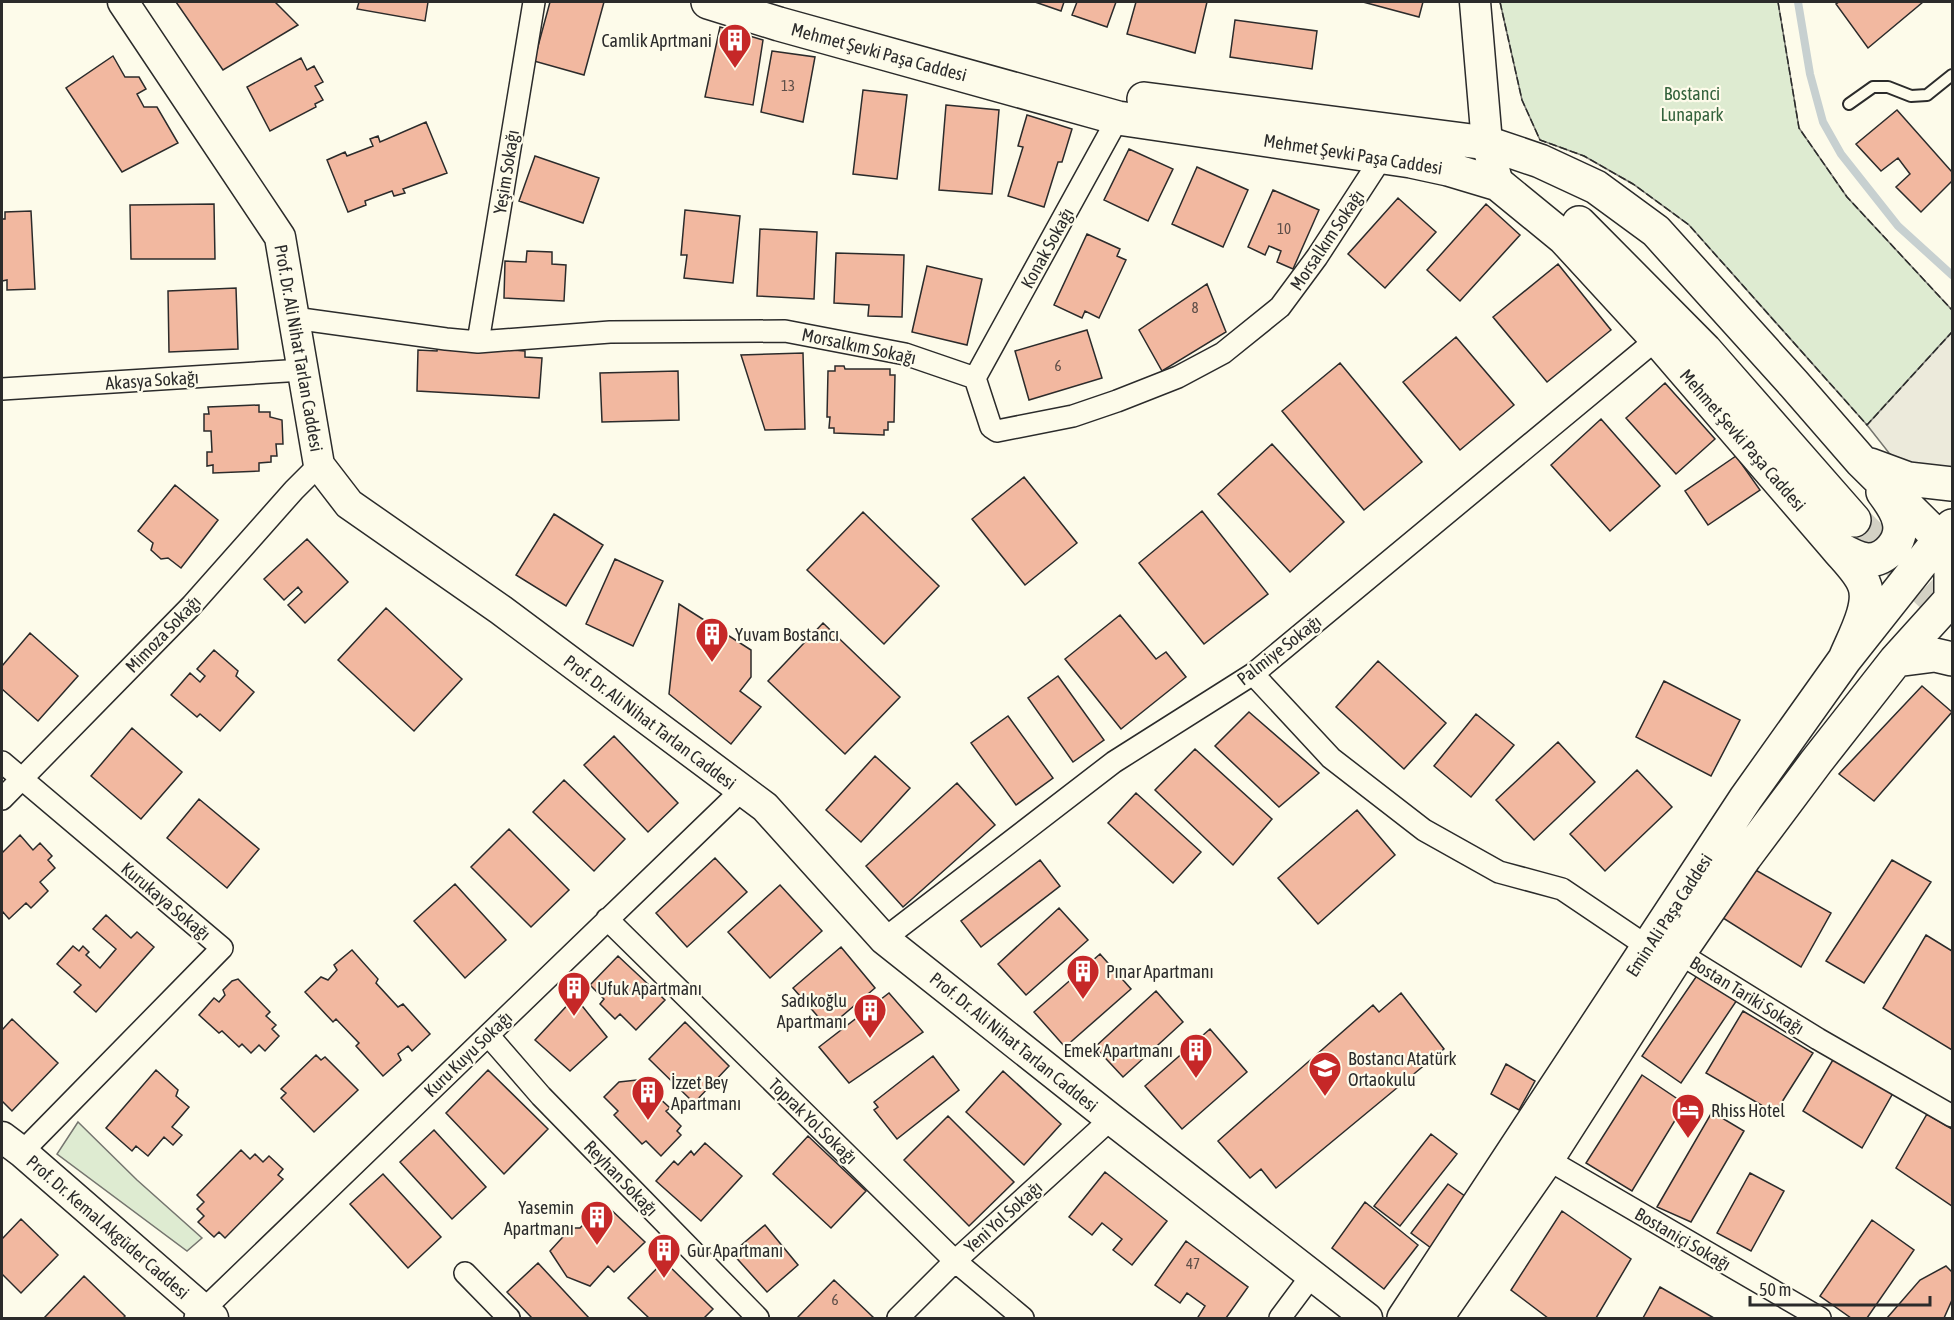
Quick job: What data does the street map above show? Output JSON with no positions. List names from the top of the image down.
{
  "streets": {
    "main road": [
      "Mehmet Şevki Paşa Caddesi",
      "Prof. Dr. Ali Nihat Tarlan Caddesi",
      "Emin Ali Paşa Caddesi",
      "Prof. Dr. Kemal Akgüder Caddesi"
    ],
    "street": [
      "Yeşim Sokağı",
      "Morsalkım Sokağı",
      "Konak Sokağı",
      "Akasya Sokağı",
      "Mimoza Sokağı",
      "Palmiye Sokağı",
      "Kurukaya Sokağı",
      "Bostan Tariki Sokağı",
      "Kuru Kuyu Sokağı",
      "Toprak Yol Sokağı",
      "Reyhan Sokağı",
      "Yeni Yol Sokağı",
      "Bostaniçi Sokağı"
    ]
  },
  "crossings": [
    ["Mehmet Şevki Paşa Caddesi", "Morsalkım Sokağı"],
    ["Mehmet Şevki Paşa Caddesi", "Konak Sokağı"],
    ["Mehmet Şevki Paşa Caddesi", "Palmiye Sokağı"],
    ["Mehmet Şevki Paşa Caddesi", "Emin Ali Paşa Caddesi"],
    ["Yeşim Sokağı", "Morsalkım Sokağı"],
    ["Morsalkım Sokağı", "Konak Sokağı"],
    ["Morsalkım Sokağı", "Prof. Dr. Ali Nihat Tarlan Caddesi"],
    ["Prof. Dr. Ali Nihat Tarlan Caddesi", "Akasya Sokağı"],
    ["Prof. Dr. Ali Nihat Tarlan Caddesi", "Mimoza Sokağı"],
    ["Prof. Dr. Ali Nihat Tarlan Caddesi", "Palmiye Sokağı"],
    ["Prof. Dr. Ali Nihat Tarlan Caddesi", "Kuru Kuyu Sokağı"],
    ["Prof. Dr. Ali Nihat Tarlan Caddesi", "Yeni Yol Sokağı"],
    ["Mimoza Sokağı", "Kurukaya Sokağı"],
    ["Palmiye Sokağı", "Bostan Tariki Sokağı"],
    ["Kurukaya Sokağı", "Prof. Dr. Kemal Akgüder Caddesi"],
    ["Emin Ali Paşa Caddesi", "Bostan Tariki Sokağı"],
    ["Emin Ali Paşa Caddesi", "Bostaniçi Sokağı"],
    ["Kuru Kuyu Sokağı", "Toprak Yol Sokağı"],
    ["Kuru Kuyu Sokağı", "Reyhan Sokağı"],
    ["Kuru Kuyu Sokağı", "Prof. Dr. Kemal Akgüder Caddesi"],
    ["Toprak Yol Sokağı", "Yeni Yol Sokağı"]
  ],
  "parks": ["Bostanci Lunapark"],
  "places": {
    "building": [
      "Camlik Aprtmani",
      "Yuvam Bostancı",
      "Pınar Apartmanı",
      "Ufuk Apartmanı",
      "Sadıkoğlu Apartmanı",
      "Emek Apartmanı",
      "İzzet Bey Apartmanı",
      "Yasemin Apartmanı",
      "Gur Apartmanı"
    ],
    "school or university": ["Bostancı Atatürk Ortaokulu"],
    "hotel": ["Rhiss Hotel"]
  },
  "house_numbers": [
    "13",
    "10",
    "8",
    "6",
    "47",
    "6"
  ],
  "scale_bar": "50 m"
}
